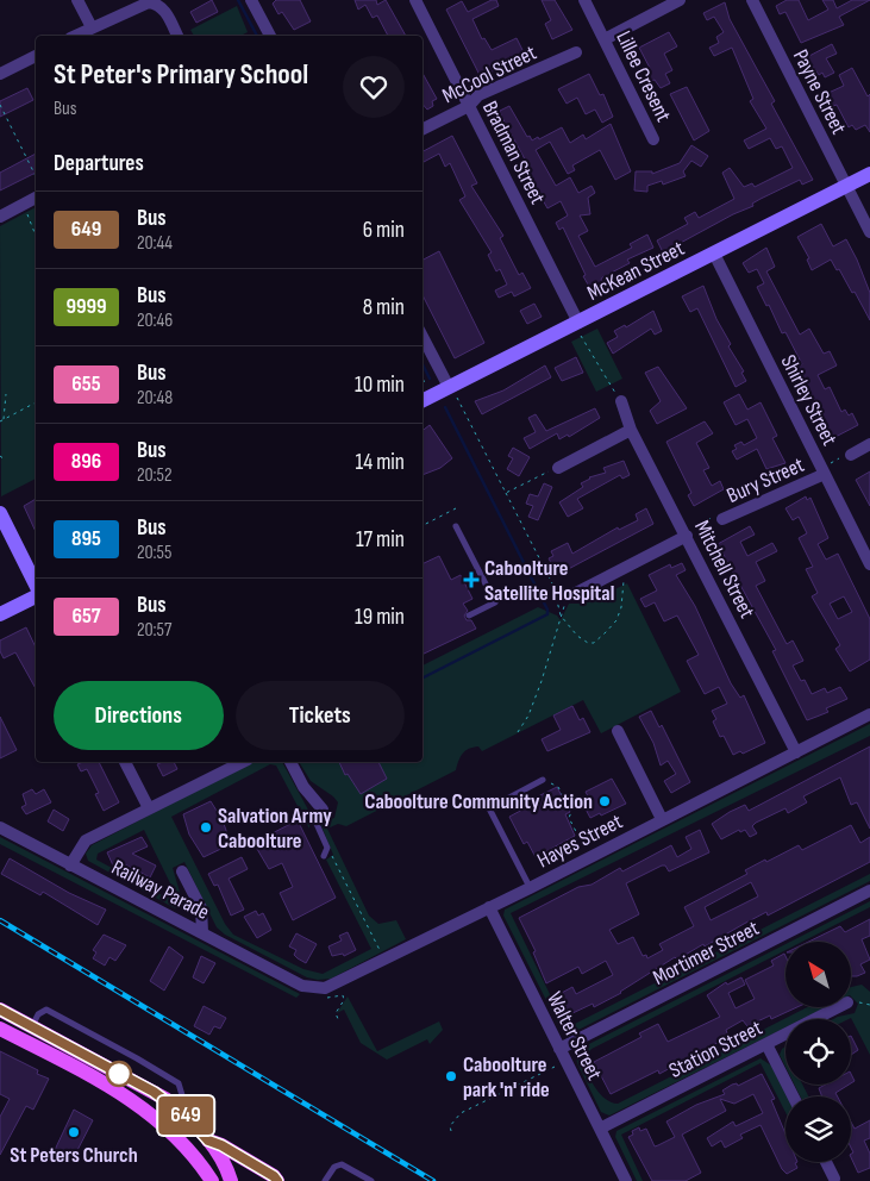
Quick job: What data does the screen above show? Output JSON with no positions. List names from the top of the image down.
{
  "streets": {
    "main road": ["McKean Street"],
    "street": [
      "McCool Street",
      "Lillee Cresent",
      "Payne Street",
      "Bradman Street",
      "Shirley Street",
      "Bury Street",
      "Mitchell Street",
      "Hayes Street",
      "Railway Parade",
      "Mortimer Street",
      "Walter Street",
      "Station Street"
    ]
  },
  "crossings": [
    ["McCool Street", "Bradman Street"],
    ["Payne Street", "McKean Street"],
    ["Bradman Street", "McKean Street"],
    ["McKean Street", "Shirley Street"],
    ["Shirley Street", "Bury Street"],
    ["Mitchell Street", "Hayes Street"],
    ["Hayes Street", "Railway Parade"],
    ["Hayes Street", "Walter Street"],
    ["Mortimer Street", "Walter Street"],
    ["Walter Street", "Station Street"]
  ],
  "places": {
    "health": ["Caboolture Satellite Hospital"],
    "other": [
      "Caboolture Community Action",
      "Salvation Army Caboolture",
      "Caboolture park 'n' ride",
      "St Peters Church"
    ]
  },
  "lines": ["bus line 649"],
  "north": "top left",
  "page": {
    "on_map": "649",
    "heading": [
      ["St Peter's Primary School", "Bus"],
      "Departures"
    ],
    "list": [
      {
        "mark": "649",
        "name": "Bus",
        "note": "20:44",
        "value": "6 min"
      },
      {
        "mark": "9999",
        "name": "Bus",
        "note": "20:46",
        "value": "8 min"
      },
      {
        "mark": "655",
        "name": "Bus",
        "note": "20:48",
        "value": "10 min"
      },
      {
        "mark": "896",
        "name": "Bus",
        "note": "20:52",
        "value": "14 min"
      },
      {
        "mark": "895",
        "name": "Bus",
        "note": "20:55",
        "value": "17 min"
      },
      {
        "mark": "657",
        "name": "Bus",
        "note": "20:57",
        "value": "19 min"
      }
    ],
    "buttons": ["Directions", "Tickets"]
  }
}
